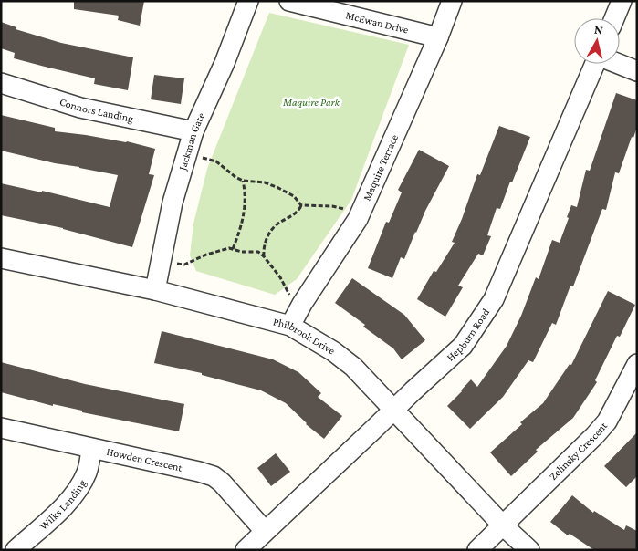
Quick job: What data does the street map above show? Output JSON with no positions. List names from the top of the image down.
{
  "streets": {
    "street": [
      "McEwan Drive",
      "Connors Landing",
      "Jackman Gate",
      "Maquire Terrace",
      "Hepburn Road",
      "Philbrook Drive",
      "Zelinsky Crescent",
      "Howden Crescent",
      "Wilks Landing"
    ]
  },
  "crossings": [
    ["McEwan Drive", "Maquire Terrace"],
    ["Connors Landing", "Jackman Gate"],
    ["Jackman Gate", "Philbrook Drive"],
    ["Maquire Terrace", "Philbrook Drive"],
    ["Hepburn Road", "Philbrook Drive"],
    ["Hepburn Road", "Howden Crescent"],
    ["Philbrook Drive", "Zelinsky Crescent"],
    ["Howden Crescent", "Wilks Landing"]
  ],
  "parks": ["Maquire Park"],
  "north": "top"
}
